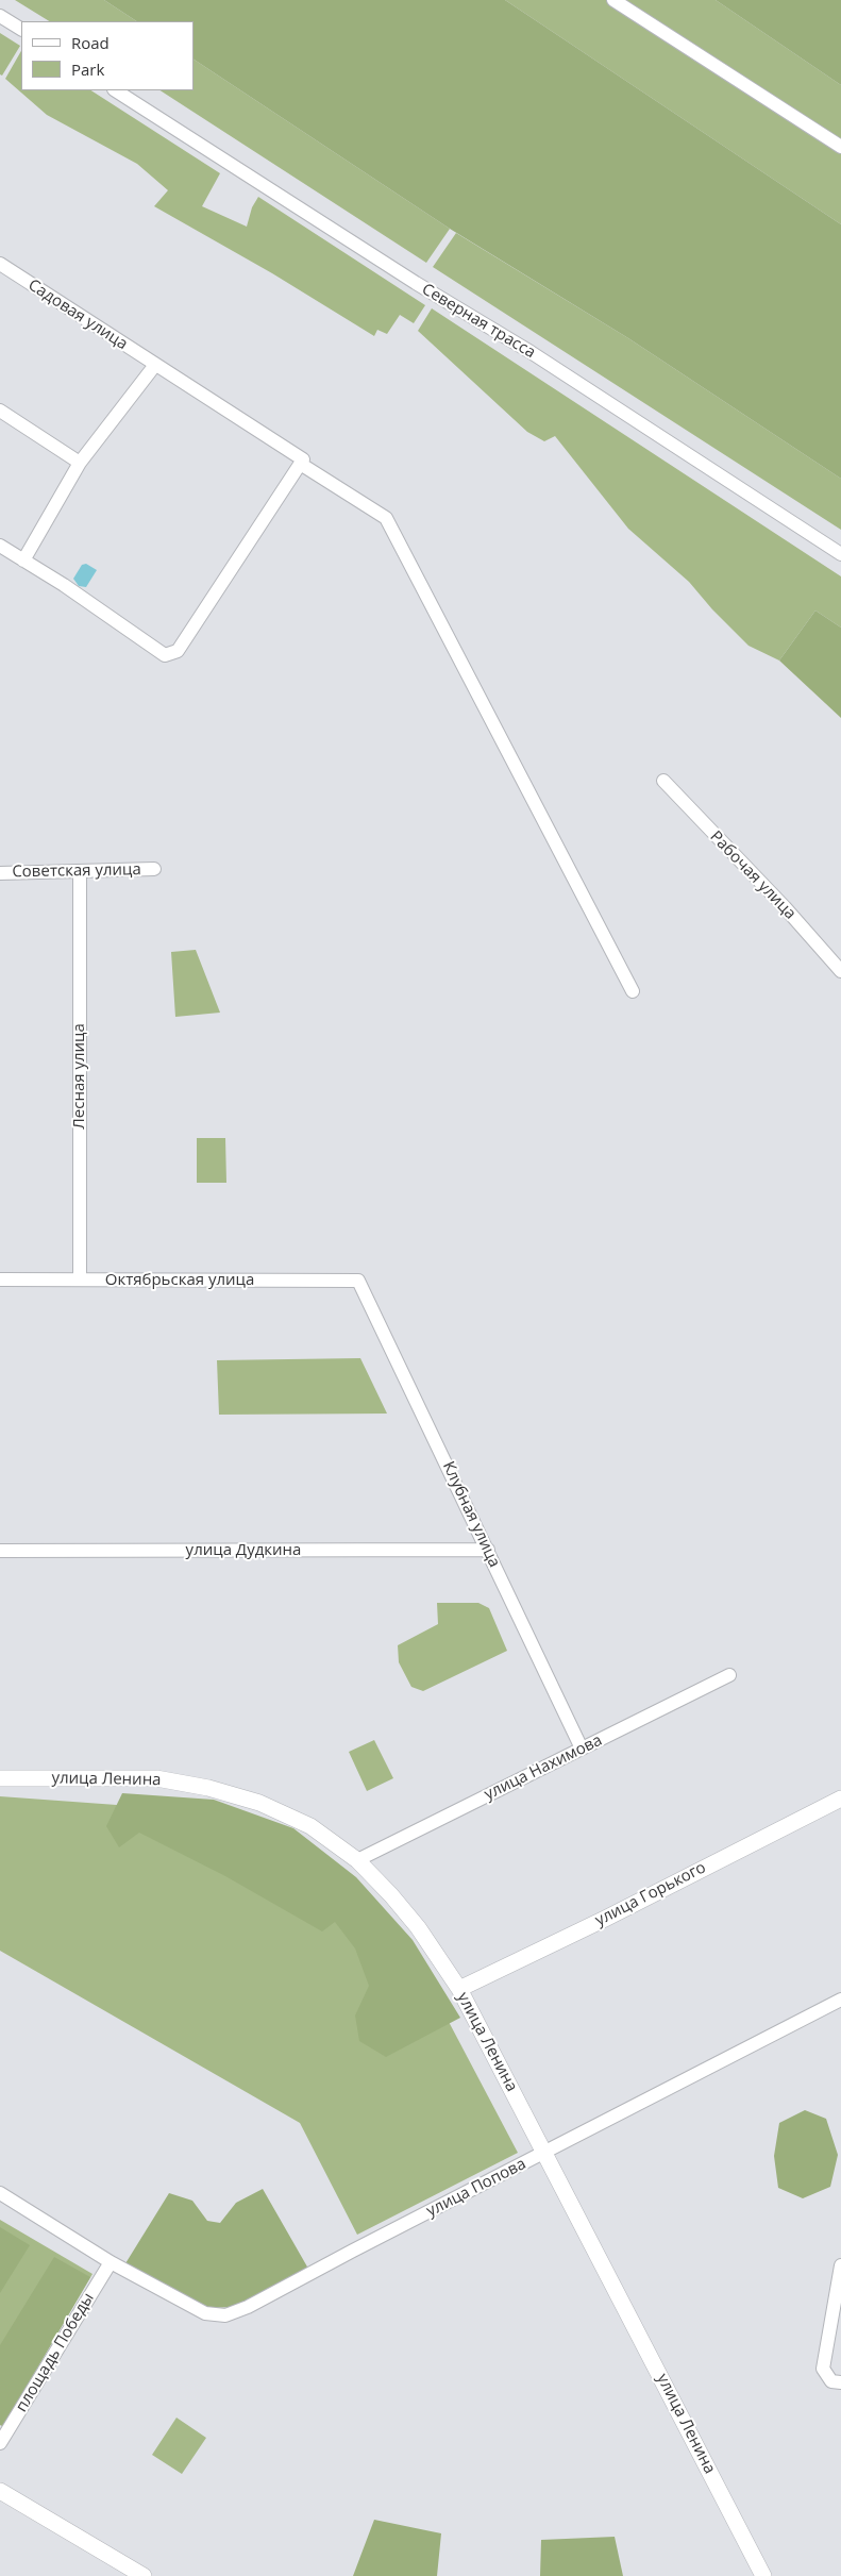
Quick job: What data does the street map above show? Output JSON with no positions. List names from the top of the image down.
{
  "streets": {
    "street": [
      "Садовая улица",
      "Северная трасса",
      "Советская улица",
      "Рабочая улица",
      "Лесная улица",
      "Октябрьская улица",
      "Клубная улица",
      "улица Дудкина",
      "улица Нахимова",
      "улица Ленина",
      "улица Горького",
      "улица Попова",
      "площадь Победы"
    ]
  },
  "crossings": [
    ["Советская улица", "Лесная улица"],
    ["Лесная улица", "Октябрьская улица"],
    ["Октябрьская улица", "Клубная улица"],
    ["Клубная улица", "улица Дудкина"],
    ["Клубная улица", "улица Нахимова"],
    ["улица Нахимова", "улица Ленина"],
    ["улица Ленина", "улица Горького"],
    ["улица Ленина", "улица Попова"],
    ["улица Попова", "площадь Победы"]
  ],
  "legend": ["Road", "Park"]
}
